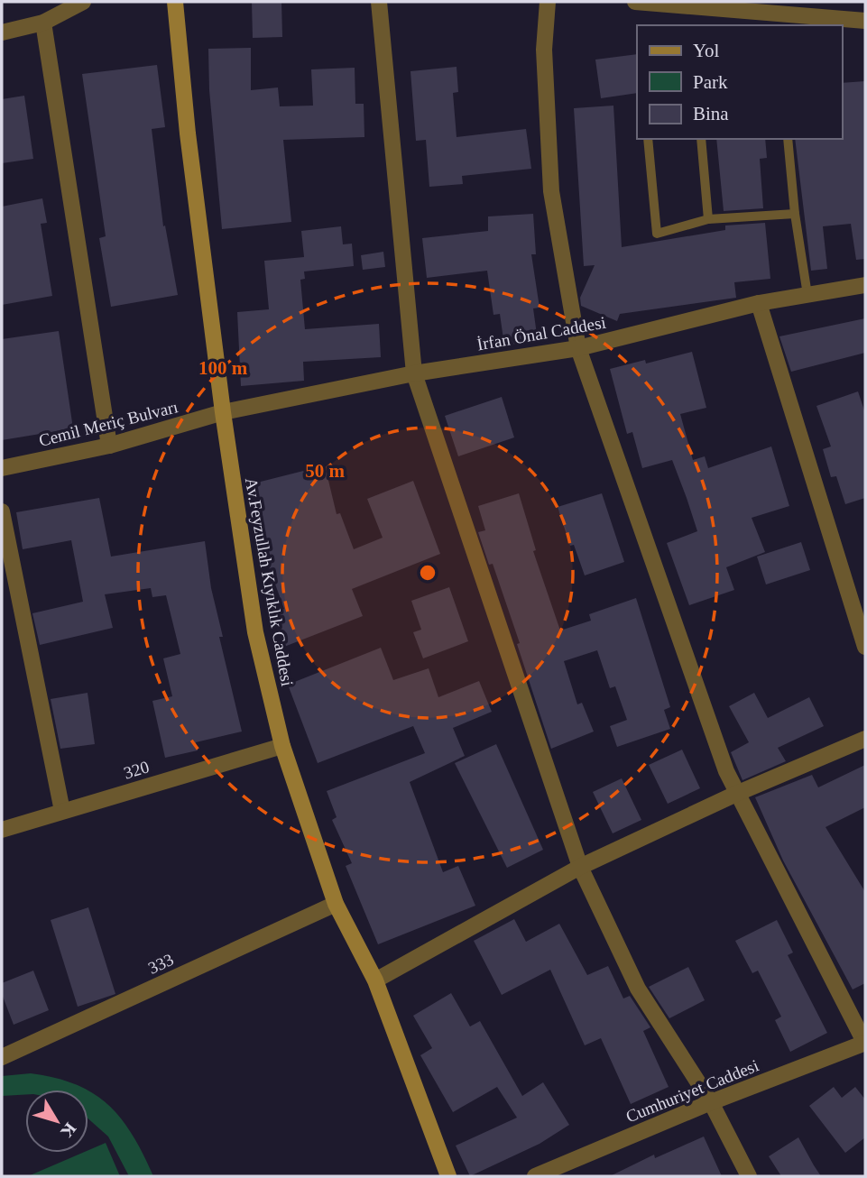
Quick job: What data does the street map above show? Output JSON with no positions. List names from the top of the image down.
{
  "streets": {
    "street": [
      "İrfan Önal Caddesi",
      "Cemil Meriç Bulvarı",
      "Av.Feyzullah Kıyıklık Caddesi",
      "320",
      "333",
      "Cumhuriyet Caddesi"
    ]
  },
  "crossings": [
    ["İrfan Önal Caddesi", "Cemil Meriç Bulvarı"],
    ["İrfan Önal Caddesi", "Av.Feyzullah Kıyıklık Caddesi"],
    ["Cemil Meriç Bulvarı", "Av.Feyzullah Kıyıklık Caddesi"],
    ["Av.Feyzullah Kıyıklık Caddesi", "320"],
    ["Av.Feyzullah Kıyıklık Caddesi", "333"]
  ],
  "legend": ["Yol", "Park", "Bina"],
  "north": "bottom right",
  "rings": ["100 m", "50 m"]
}
